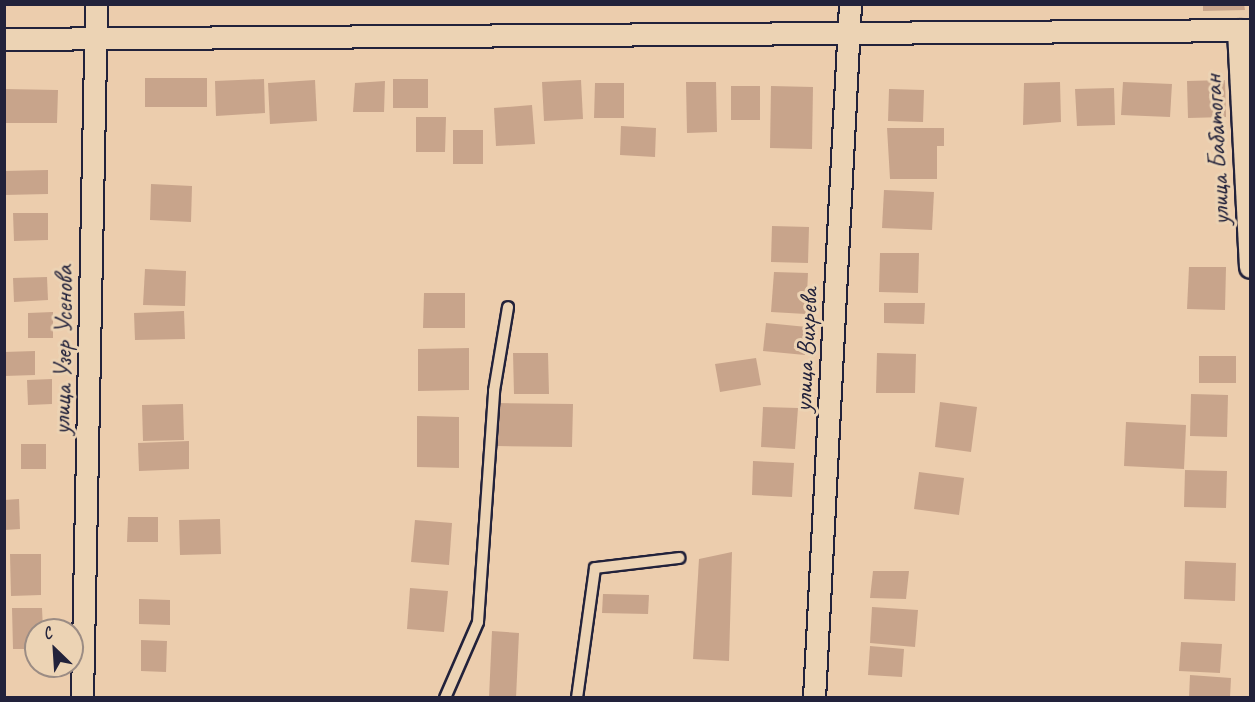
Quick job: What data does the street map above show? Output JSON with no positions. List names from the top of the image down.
{
  "streets": {
    "street": ["улица Бабатоган", "улица Узер Усенова", "улица Вихрева"]
  },
  "north": "top left"
}
